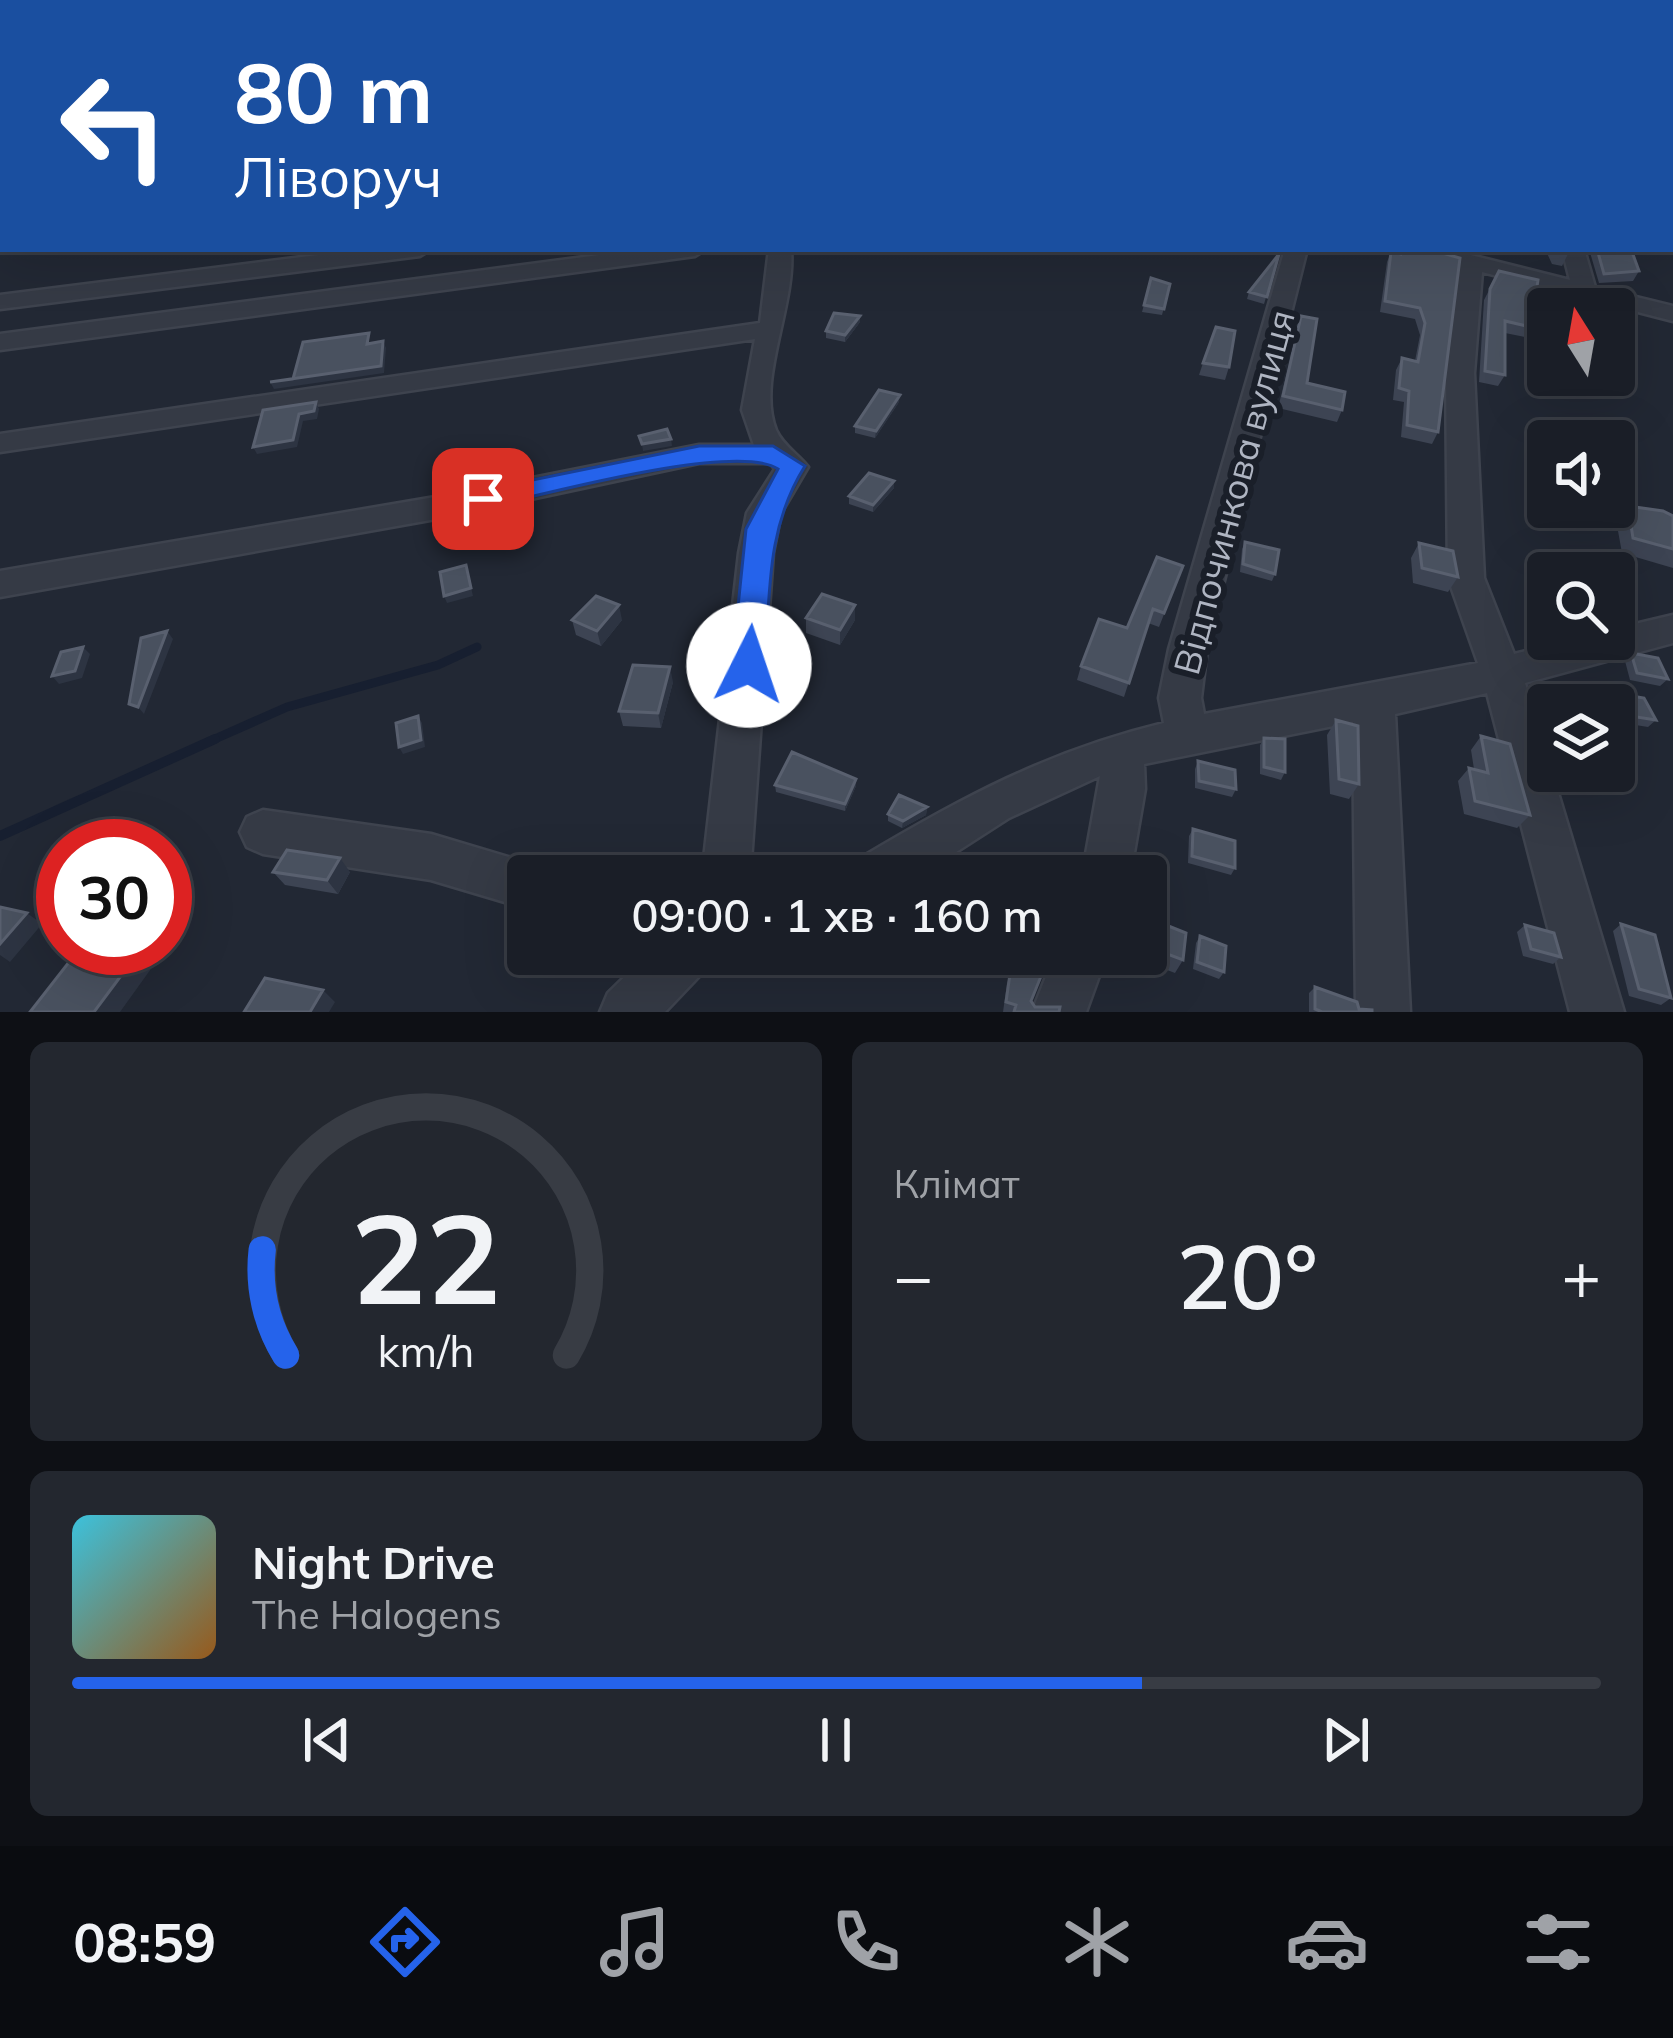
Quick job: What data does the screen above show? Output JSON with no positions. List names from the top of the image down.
{
  "streets": {
    "street": ["Відпочинкова вулиця"]
  },
  "north": "top",
  "page": {
    "turn": ["80 m", "Ліворуч"],
    "limit": "30",
    "trip": "09:00 · 1 хв · 160 m",
    "tile": "Клімат",
    "heat": ["−", "20°", "+"],
    "song": ["Night Drive", "The Halogens"],
    "tabs": "08:59",
    "gauge": ["22", "km/h"]
  }
}
